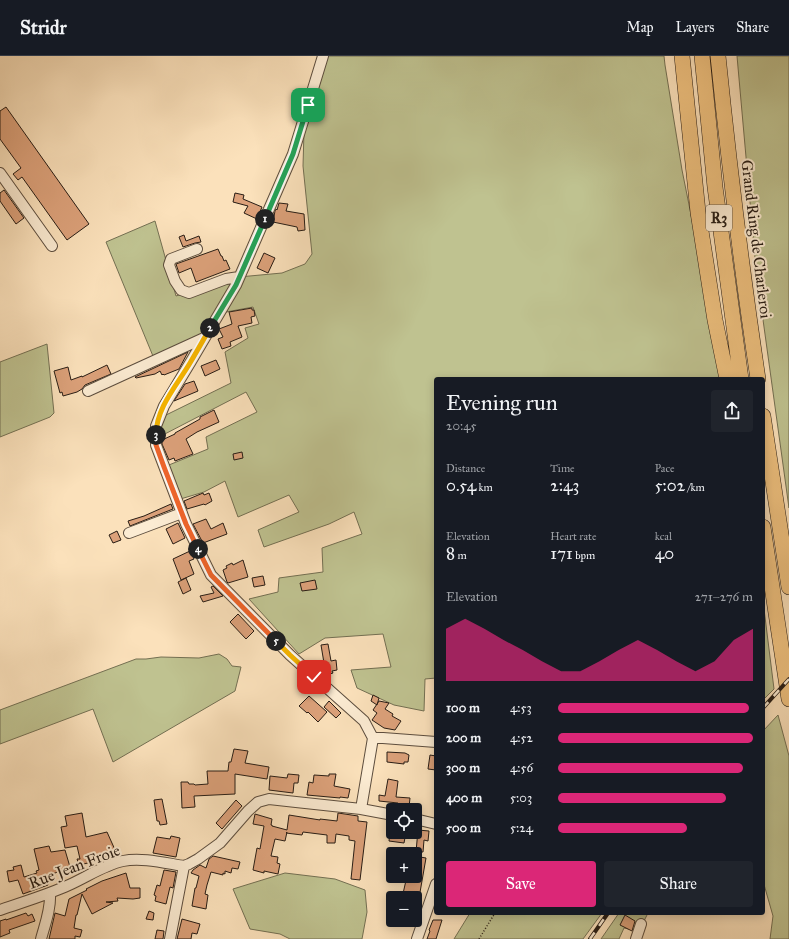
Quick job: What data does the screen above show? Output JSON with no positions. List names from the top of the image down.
{
  "streets": {
    "highway": ["R3", "Grand Ring de Charleroi"],
    "street": ["Rue Jean Froie"]
  },
  "page": {
    "header": "Stridr",
    "nav": ["Map", "Layers", "Share"],
    "pins": [
      "1",
      "2",
      "3",
      "4",
      "5"
    ],
    "heading": ["Evening run", "20:45"],
    "stats": [
      ["Distance", "0.54 km"],
      ["Time", "2:43"],
      ["Pace", "5:02 /km"],
      ["Elevation", "8 m"],
      ["Heart rate", "171 bpm"],
      ["kcal", "40"]
    ],
    "chart": ["Elevation", "271–276 m"],
    "list": [
      {
        "name": "100 m",
        "note": "4:53"
      },
      {
        "name": "200 m",
        "note": "4:52"
      },
      {
        "name": "300 m",
        "note": "4:56"
      },
      {
        "name": "400 m",
        "note": "5:03"
      },
      {
        "name": "500 m",
        "note": "5:24"
      }
    ],
    "map_buttons": ["+", "−"],
    "buttons": ["Save", "Share"]
  }
}
